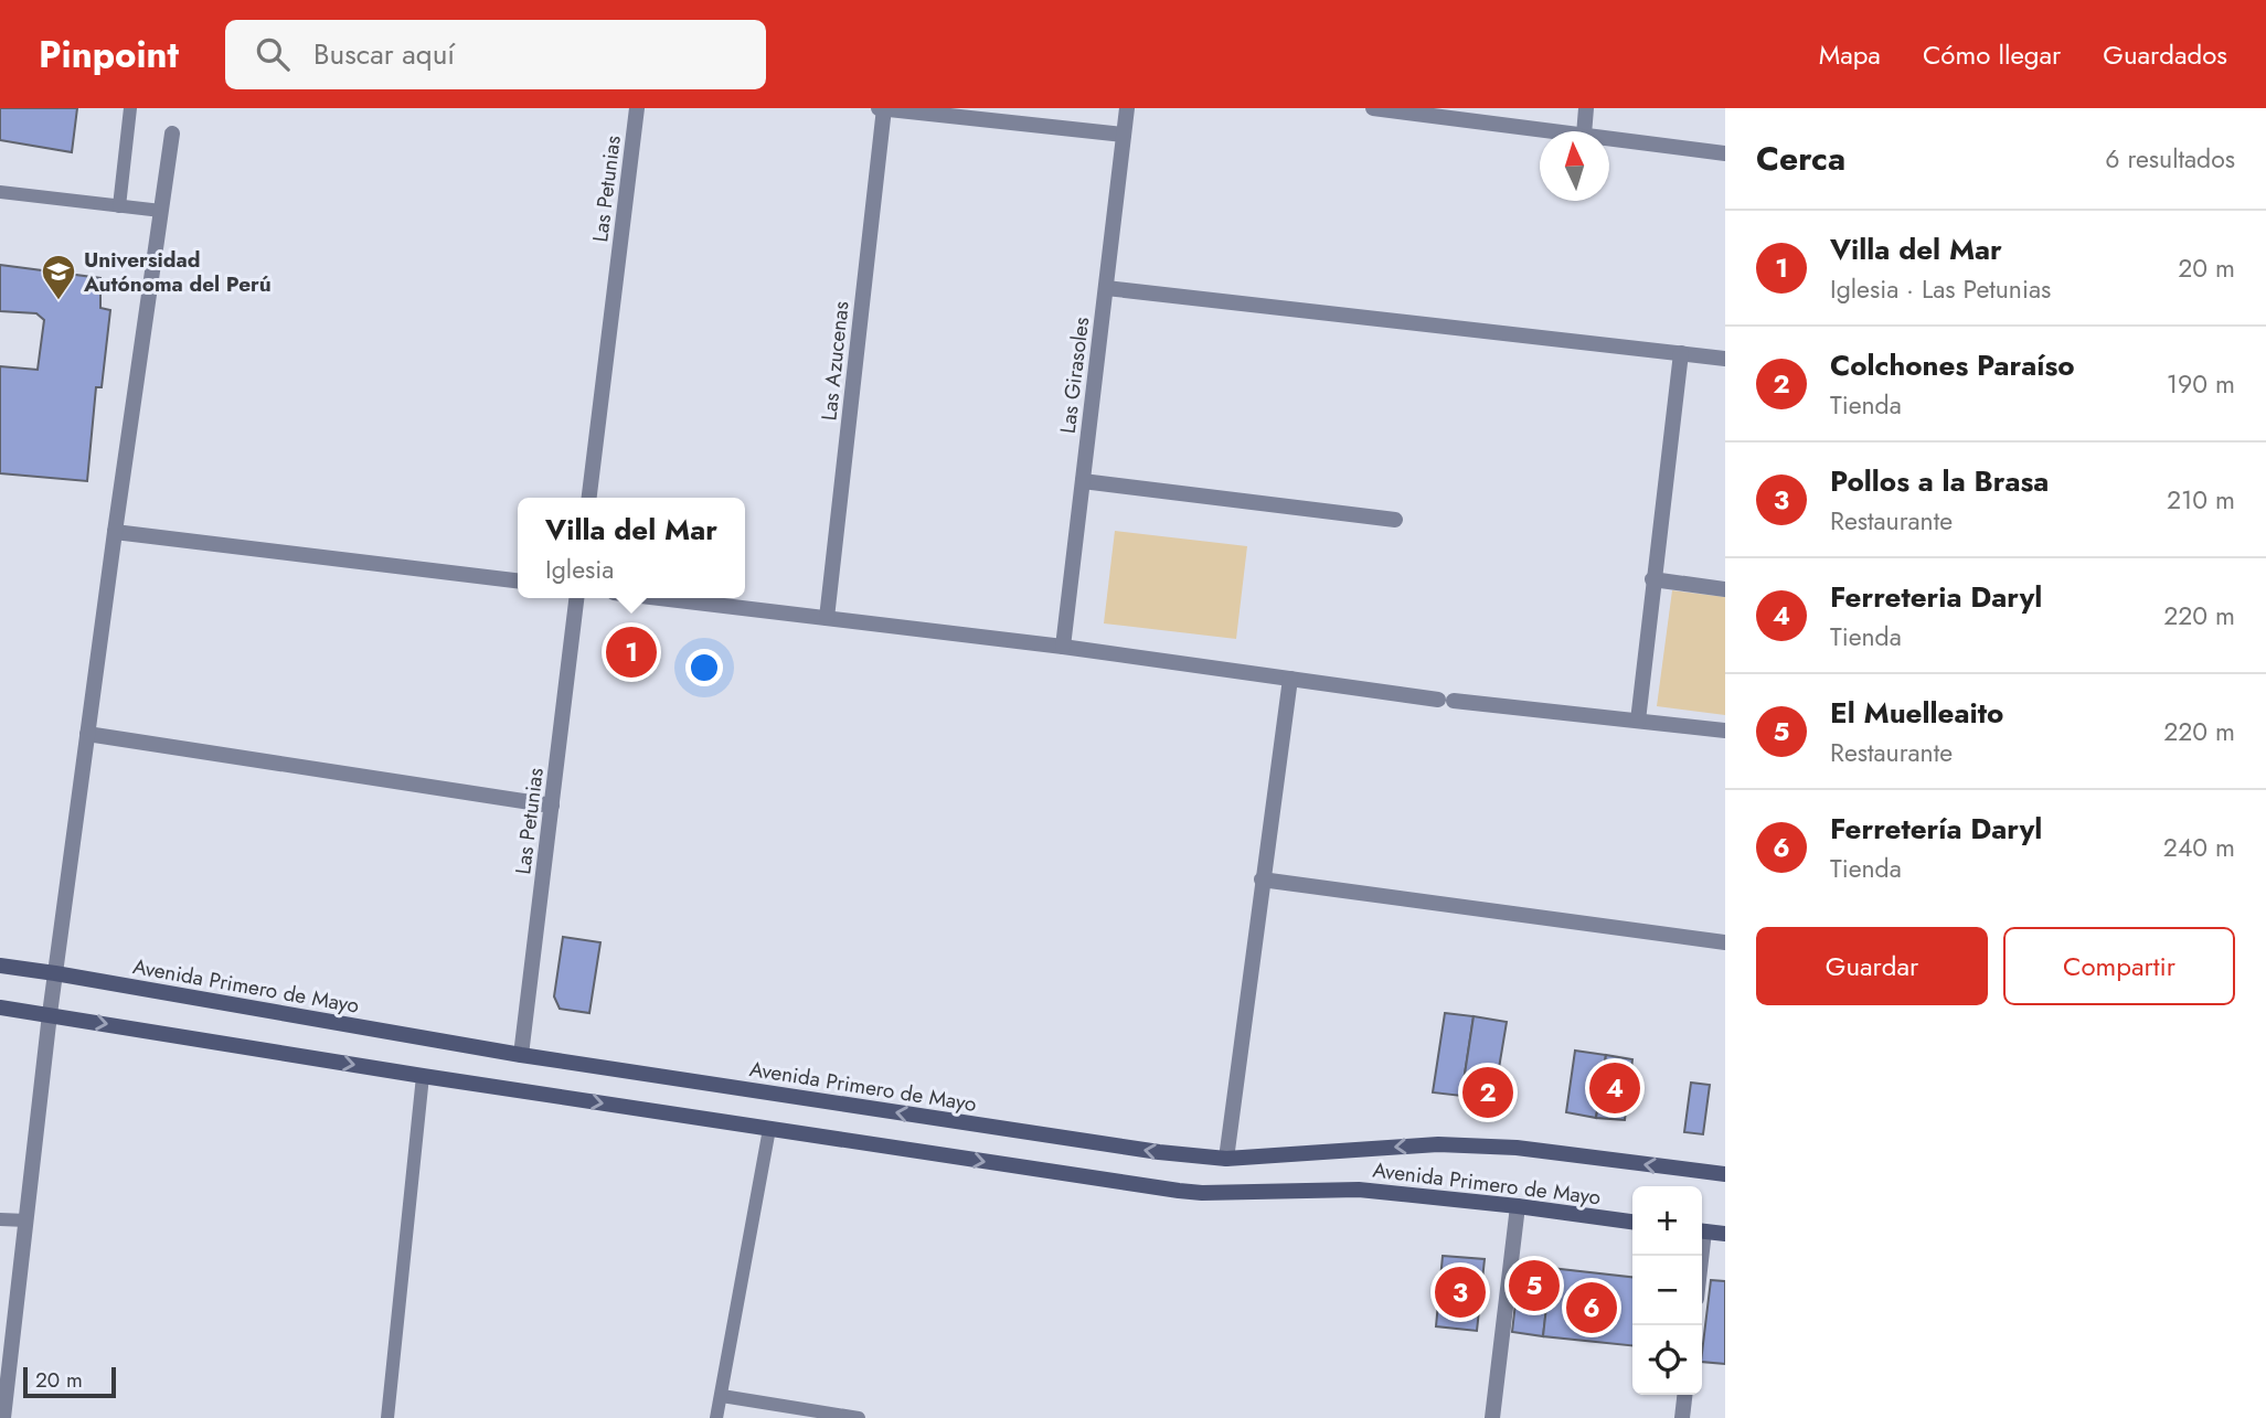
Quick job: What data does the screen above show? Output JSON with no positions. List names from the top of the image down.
{
  "streets": {
    "street": [
      "Las Petunias",
      "Las Azucenas",
      "Las Girasoles",
      "Avenida Primero de Mayo"
    ]
  },
  "crossings": [
    ["Las Petunias", "Avenida Primero de Mayo"]
  ],
  "places": {
    "school or university": ["Universidad Autónoma del Perú"]
  },
  "scale_bar": "20 m",
  "north": "top",
  "page": {
    "header": "Pinpoint",
    "search": "Buscar aquí",
    "nav": ["Mapa", "Cómo llegar", "Guardados"],
    "heading": ["Cerca", "6 resultados"],
    "list": [
      {
        "mark": "1",
        "name": "Villa del Mar",
        "note": "Iglesia · Las Petunias",
        "value": "20 m"
      },
      {
        "mark": "2",
        "name": "Colchones Paraíso",
        "note": "Tienda",
        "value": "190 m"
      },
      {
        "mark": "3",
        "name": "Pollos a la Brasa",
        "note": "Restaurante",
        "value": "210 m"
      },
      {
        "mark": "4",
        "name": "Ferreteria Daryl",
        "note": "Tienda",
        "value": "220 m"
      },
      {
        "mark": "5",
        "name": "El Muelleaito",
        "note": "Restaurante",
        "value": "220 m"
      },
      {
        "mark": "6",
        "name": "Ferretería Daryl",
        "note": "Tienda",
        "value": "240 m"
      }
    ],
    "popup": ["Villa del Mar", "Iglesia"],
    "pins": [
      "1",
      "4",
      "2",
      "5",
      "3",
      "6"
    ],
    "buttons": ["Guardar", "Compartir"],
    "map_buttons": ["+", "−"],
    "scale": "20 m"
  }
}
